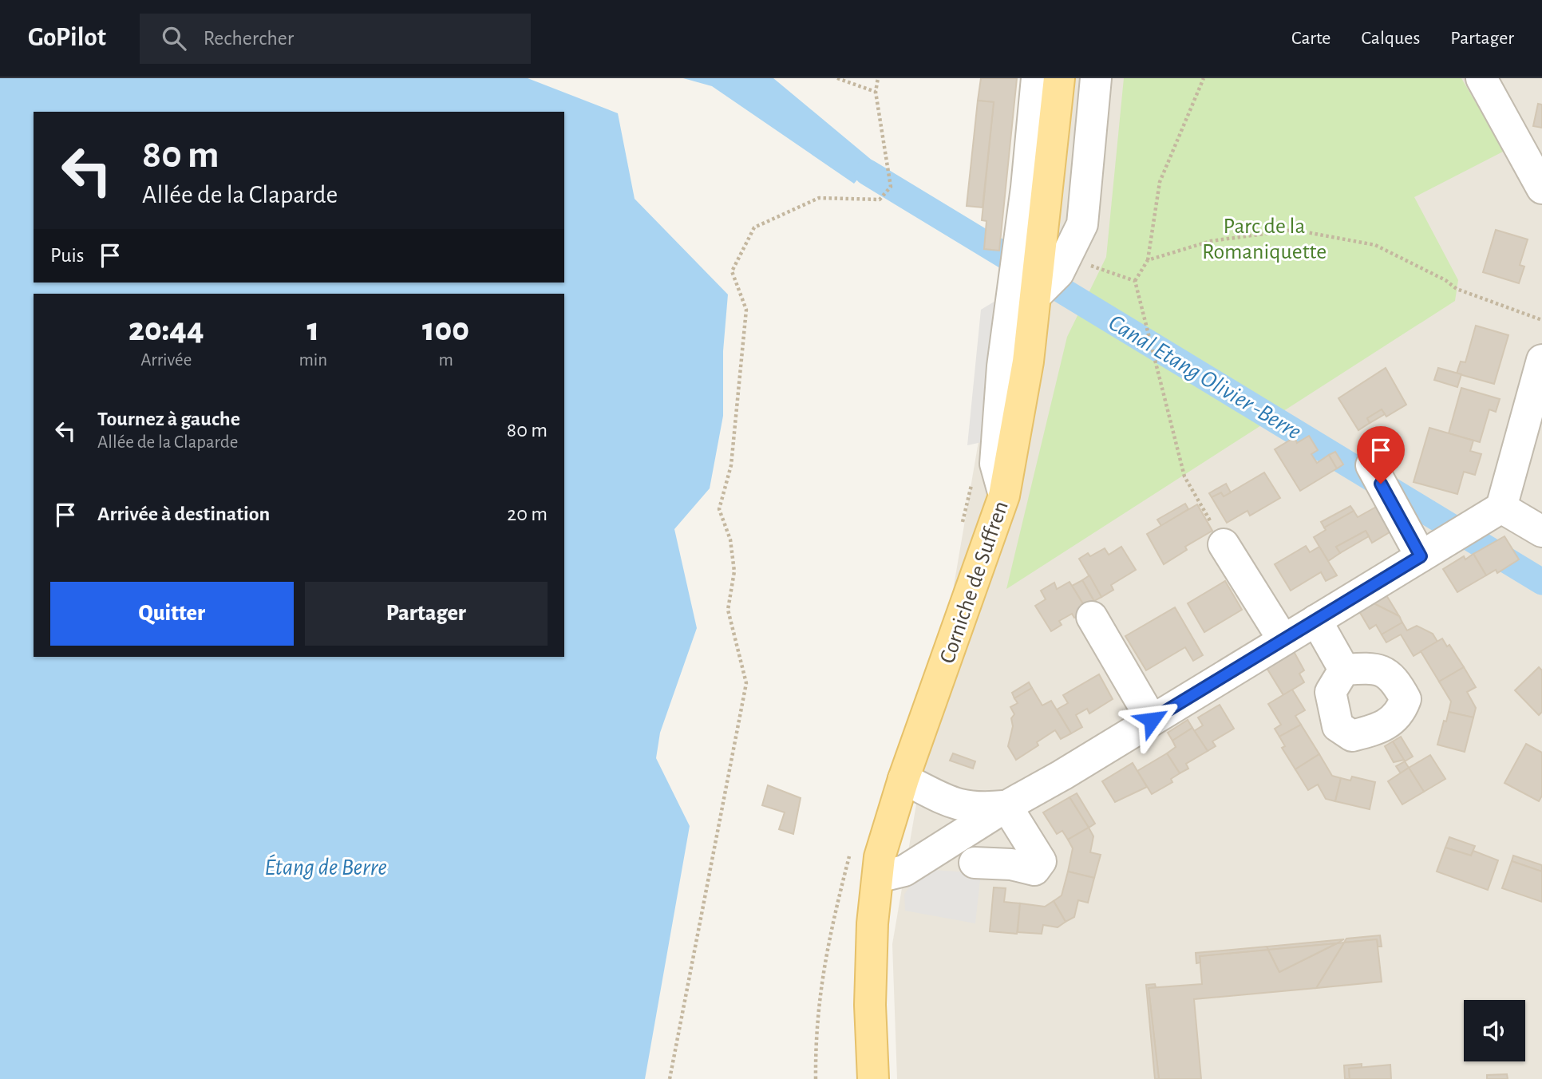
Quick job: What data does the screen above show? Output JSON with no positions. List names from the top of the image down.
{
  "streets": {
    "main road": ["Corniche de Suffren"]
  },
  "water": ["Canal Etang Olivier -Berre", "Étang de Berre"],
  "parks": ["Parc de la Romaniquette"],
  "page": {
    "header": "GoPilot",
    "search": "Rechercher",
    "nav": ["Carte", "Calques", "Partager"],
    "turn": ["80 m", "Allée de la Claparde"],
    "then": "Puis",
    "eta": [
      "20:44",
      "Arrivée",
      "1",
      "min",
      "100",
      "m"
    ],
    "list": [
      {
        "name": "Tournez à gauche",
        "note": "Allée de la Claparde",
        "value": "80 m"
      },
      {
        "name": "Arrivée à destination",
        "value": "20 m"
      }
    ],
    "buttons": ["Quitter", "Partager"]
  }
}
